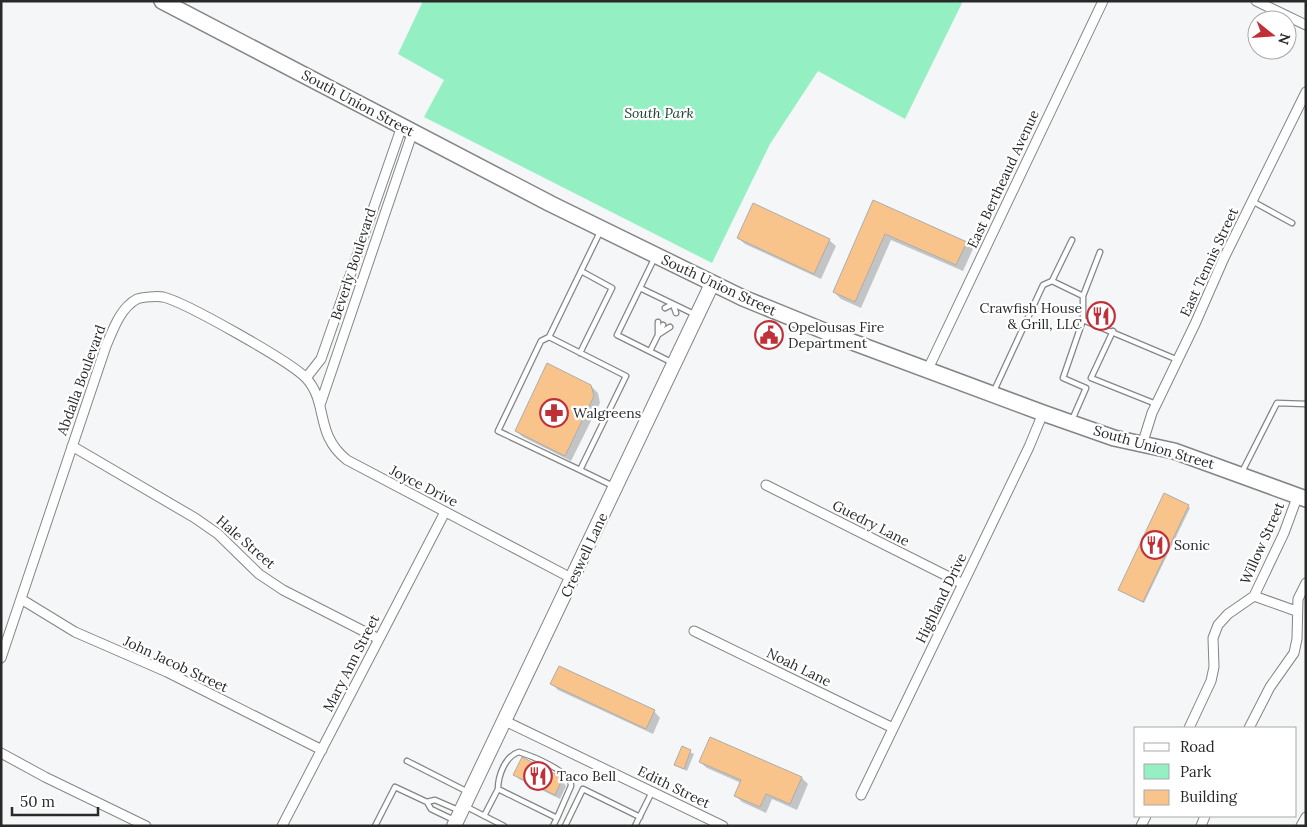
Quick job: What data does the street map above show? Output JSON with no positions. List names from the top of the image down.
{
  "streets": {
    "main road": ["South Union Street", "Creswell Lane"],
    "street": [
      "East Bertheaud Avenue",
      "East Tennis Street",
      "Beverly Boulevard",
      "Abdalla Boulevard",
      "Joyce Drive",
      "Guedry Lane",
      "Hale Street",
      "Willow Street",
      "Highland Drive",
      "Mary Ann Street",
      "John Jacob Street",
      "Noah Lane",
      "Edith Street"
    ]
  },
  "crossings": [
    ["South Union Street", "East Bertheaud Avenue"],
    ["South Union Street", "East Tennis Street"],
    ["South Union Street", "Beverly Boulevard"],
    ["South Union Street", "Willow Street"],
    ["South Union Street", "Creswell Lane"],
    ["South Union Street", "Highland Drive"],
    ["Beverly Boulevard", "Abdalla Boulevard"],
    ["Beverly Boulevard", "Joyce Drive"],
    ["Abdalla Boulevard", "Joyce Drive"],
    ["Abdalla Boulevard", "Hale Street"],
    ["Abdalla Boulevard", "John Jacob Street"],
    ["Joyce Drive", "Creswell Lane"],
    ["Joyce Drive", "Mary Ann Street"],
    ["Guedry Lane", "Highland Drive"],
    ["Hale Street", "Mary Ann Street"],
    ["Creswell Lane", "Edith Street"],
    ["Highland Drive", "Noah Lane"],
    ["Mary Ann Street", "John Jacob Street"]
  ],
  "parks": ["South Park"],
  "places": {
    "restaurant": ["Crawfish House & Grill, LLC", "Sonic", "Taco Bell"],
    "public building": ["Opelousas Fire Department"],
    "pharmacy": ["Walgreens"]
  },
  "legend": ["Road", "Park", "Building"],
  "scale_bar": "50 m",
  "north": "right"
}
